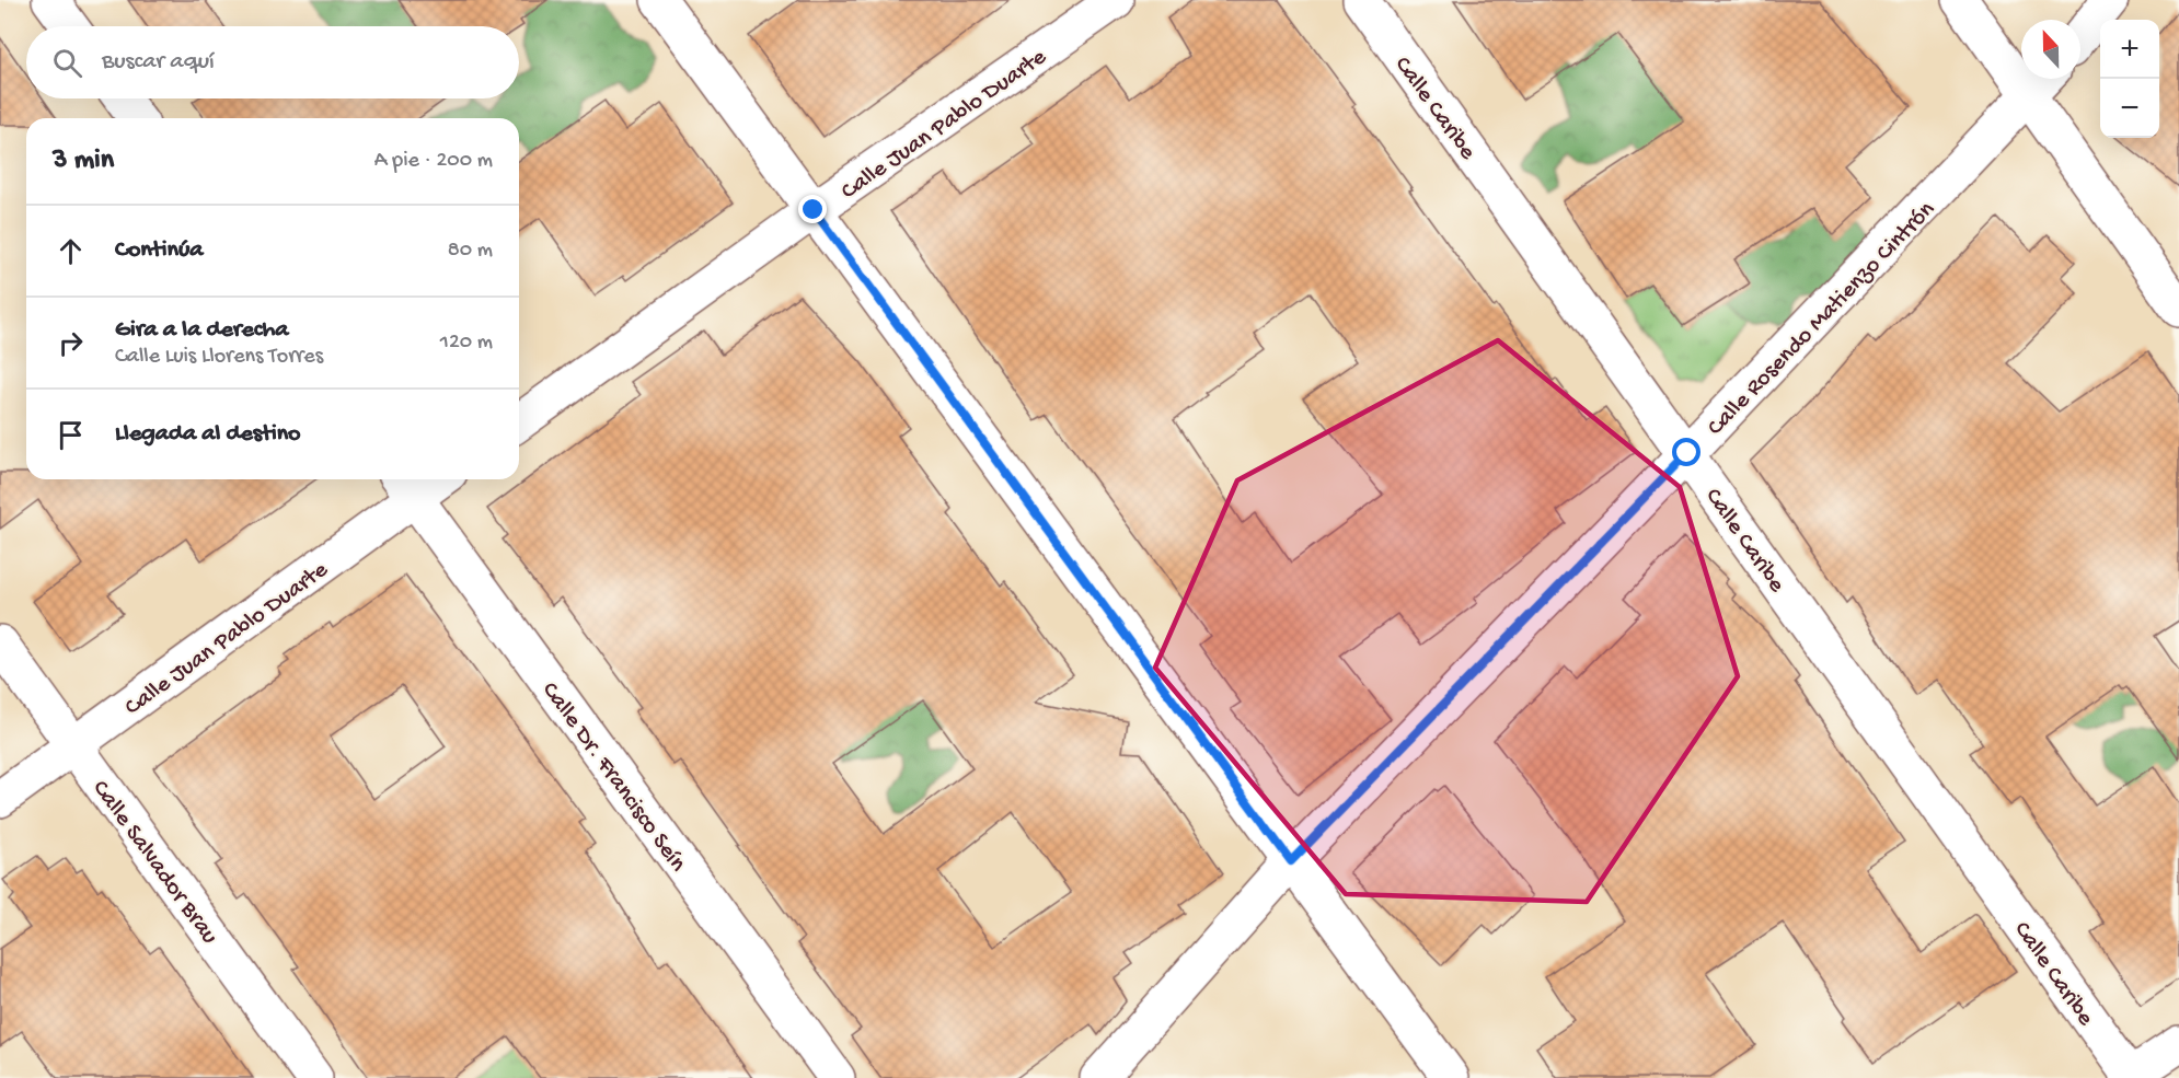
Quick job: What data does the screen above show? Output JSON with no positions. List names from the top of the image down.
{
  "streets": {
    "street": [
      "Calle Caribe",
      "Calle Juan Pablo Duarte",
      "Calle Rosendo Matienzo Cintrón",
      "Calle Dr. Francisco Seín",
      "Calle Salvador Brau"
    ]
  },
  "crossings": [
    ["Calle Caribe", "Calle Rosendo Matienzo Cintrón"],
    ["Calle Juan Pablo Duarte", "Calle Dr. Francisco Seín"],
    ["Calle Juan Pablo Duarte", "Calle Salvador Brau"]
  ],
  "north": "top",
  "page": {
    "map_buttons": ["+", "−"],
    "search": "Buscar aquí",
    "heading": ["3 min", "A pie · 200 m"],
    "list": [
      ["Continúa", "80 m"],
      ["Gira a la derecha", "Calle Luis Llorens Torres", "120 m"],
      "Llegada al destino"
    ]
  }
}
